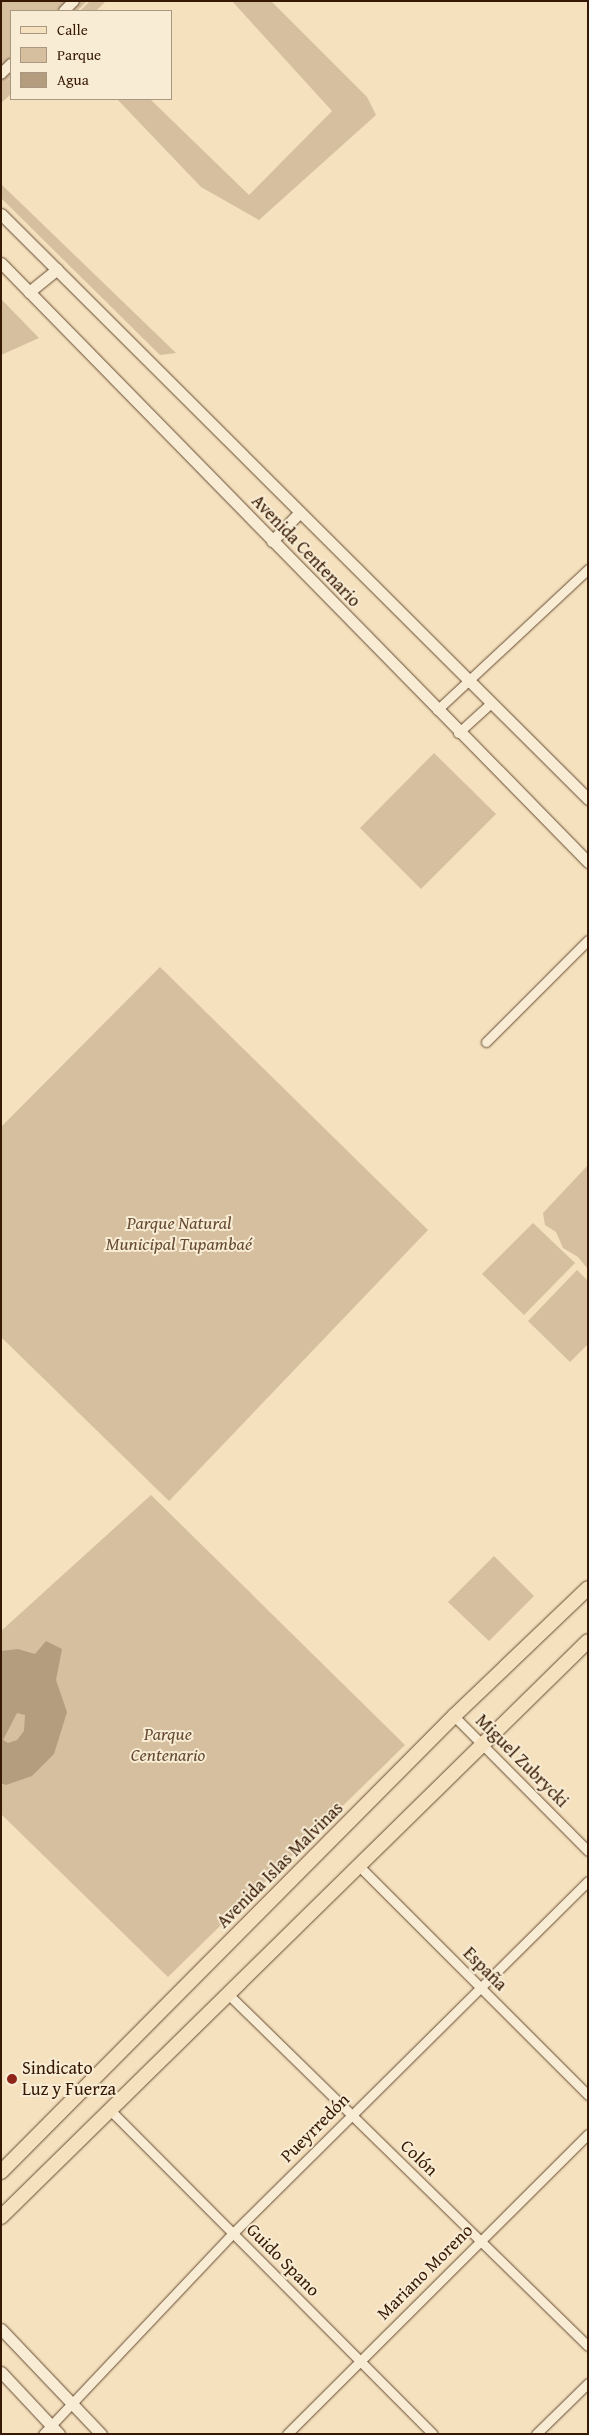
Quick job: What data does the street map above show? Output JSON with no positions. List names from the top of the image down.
{
  "streets": {
    "main road": ["Avenida Centenario", "Avenida Islas Malvinas"],
    "street": [
      "Miguel Zubrycki",
      "España",
      "Pueyrredón",
      "Colón",
      "Guido Spano",
      "Mariano Moreno"
    ]
  },
  "crossings": [
    ["Miguel Zubrycki", "Avenida Islas Malvinas"],
    ["España", "Pueyrredón"],
    ["Pueyrredón", "Colón"],
    ["Pueyrredón", "Guido Spano"],
    ["Colón", "Mariano Moreno"],
    ["Guido Spano", "Mariano Moreno"]
  ],
  "parks": ["Parque Natural Municipal Tupambaé", "Parque Centenario"],
  "places": ["Sindicato Luz y Fuerza"],
  "legend": ["Calle", "Parque", "Agua"]
}
